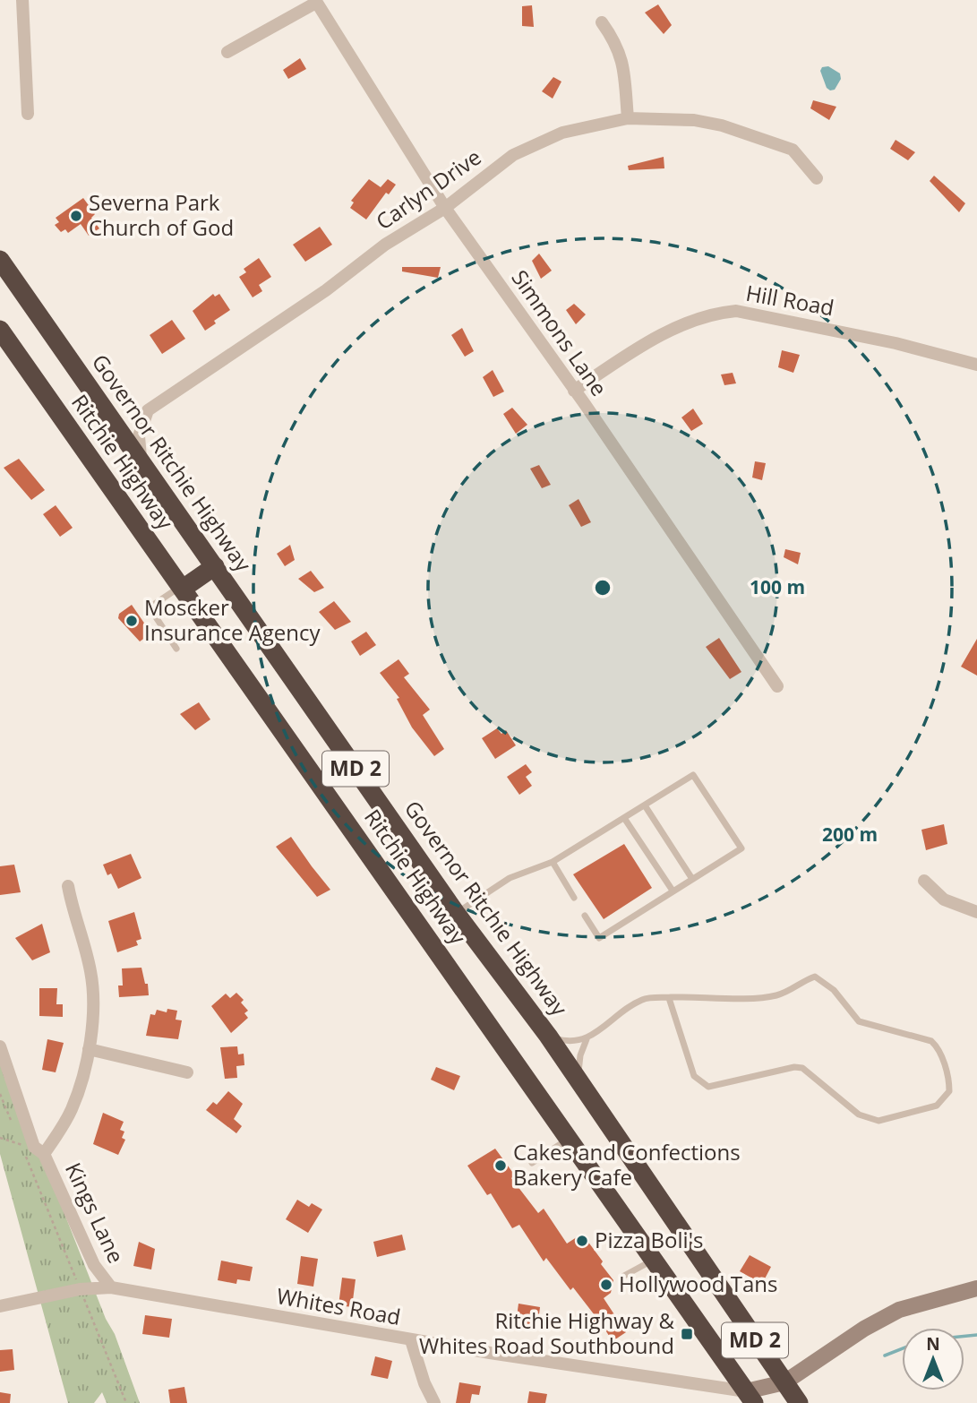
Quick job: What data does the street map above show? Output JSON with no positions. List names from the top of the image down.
{
  "streets": {
    "highway": ["Ritchie Highway", "Governor Ritchie Highway", "MD 2"],
    "street": [
      "Carlyn Drive",
      "Hill Road",
      "Simmons Lane",
      "Kings Lane",
      "Whites Road"
    ]
  },
  "crossings": [
    ["Carlyn Drive", "Simmons Lane"],
    ["Carlyn Drive", "Governor Ritchie Highway"],
    ["Hill Road", "Simmons Lane"],
    ["Ritchie Highway", "Whites Road"],
    ["Kings Lane", "Whites Road"]
  ],
  "places": {
    "other": [
      "Severna Park Church of God",
      "Moscker Insurance Agency",
      "Cakes and Confections Bakery Cafe",
      "Pizza Boli's",
      "Hollywood Tans"
    ],
    "transit": ["Ritchie Highway & Whites Road Southbound"]
  },
  "north": "top",
  "rings": ["100 m", "200 m"]
}
